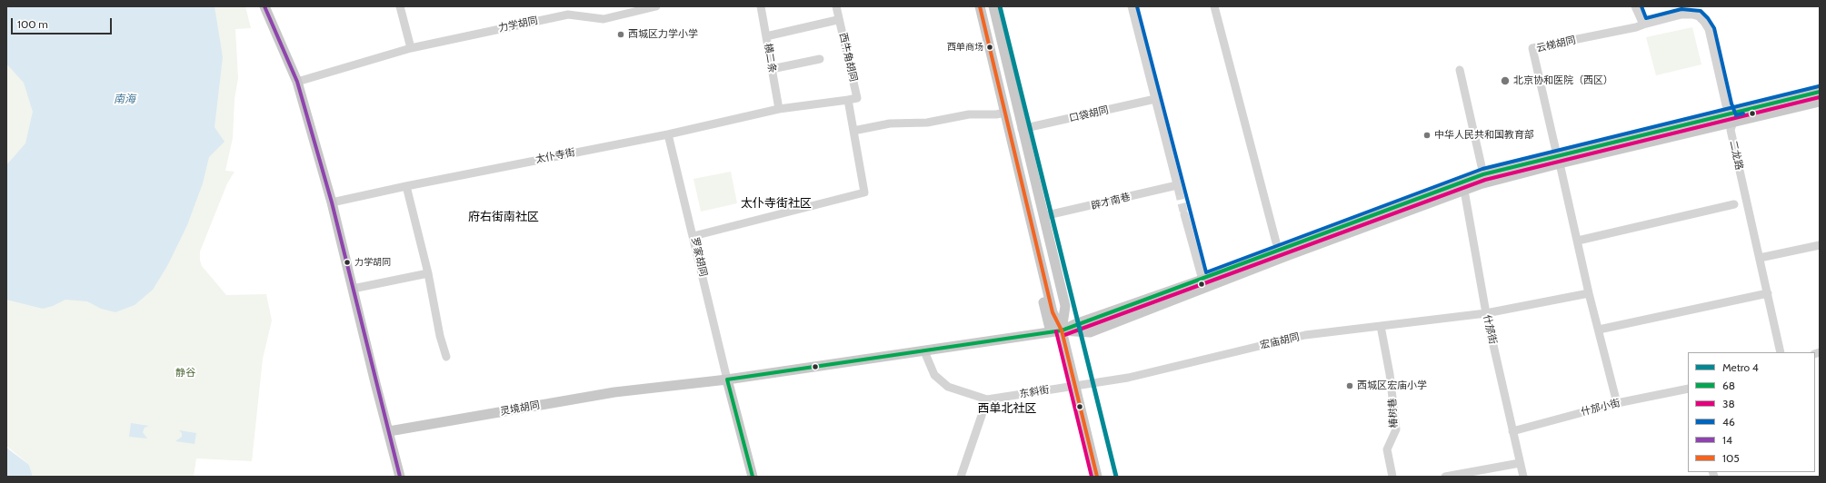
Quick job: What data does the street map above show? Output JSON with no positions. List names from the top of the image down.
{
  "streets": {
    "main road": ["灵境胡同"],
    "street": [
      "力学胡同",
      "云梯胡同",
      "西牛角胡同",
      "横二条",
      "口袋胡同",
      "二龙路",
      "太仆寺街",
      "辟才南巷",
      "罗家胡同",
      "什邡街",
      "宏庙胡同",
      "东斜街",
      "什邡小街",
      "椿树巷"
    ]
  },
  "crossings": [
    ["云梯胡同", "二龙路"],
    ["西牛角胡同", "太仆寺街"],
    ["横二条", "太仆寺街"],
    ["口袋胡同", "辟才南巷"],
    ["太仆寺街", "罗家胡同"],
    ["罗家胡同", "灵境胡同"],
    ["什邡街", "宏庙胡同"],
    ["什邡街", "什邡小街"],
    ["宏庙胡同", "东斜街"],
    ["宏庙胡同", "椿树巷"]
  ],
  "districts": ["太仆寺街社区", "府右街南社区", "西单北社区"],
  "water": ["南海"],
  "parks": ["静谷"],
  "places": [
    "西城区力学小学",
    "西单商场",
    "北京协和医院（西区）",
    "中华人民共和国教育部",
    "力学胡同",
    "西城区宏庙小学"
  ],
  "lines": [
    "metro line 4",
    "transit line 46",
    "transit line 14",
    "transit line 105",
    "transit line 68",
    "transit line 38"
  ],
  "legend": [
    "Metro 4",
    "68",
    "38",
    "46",
    "14",
    "105"
  ],
  "scale_bar": "100 m"
}
